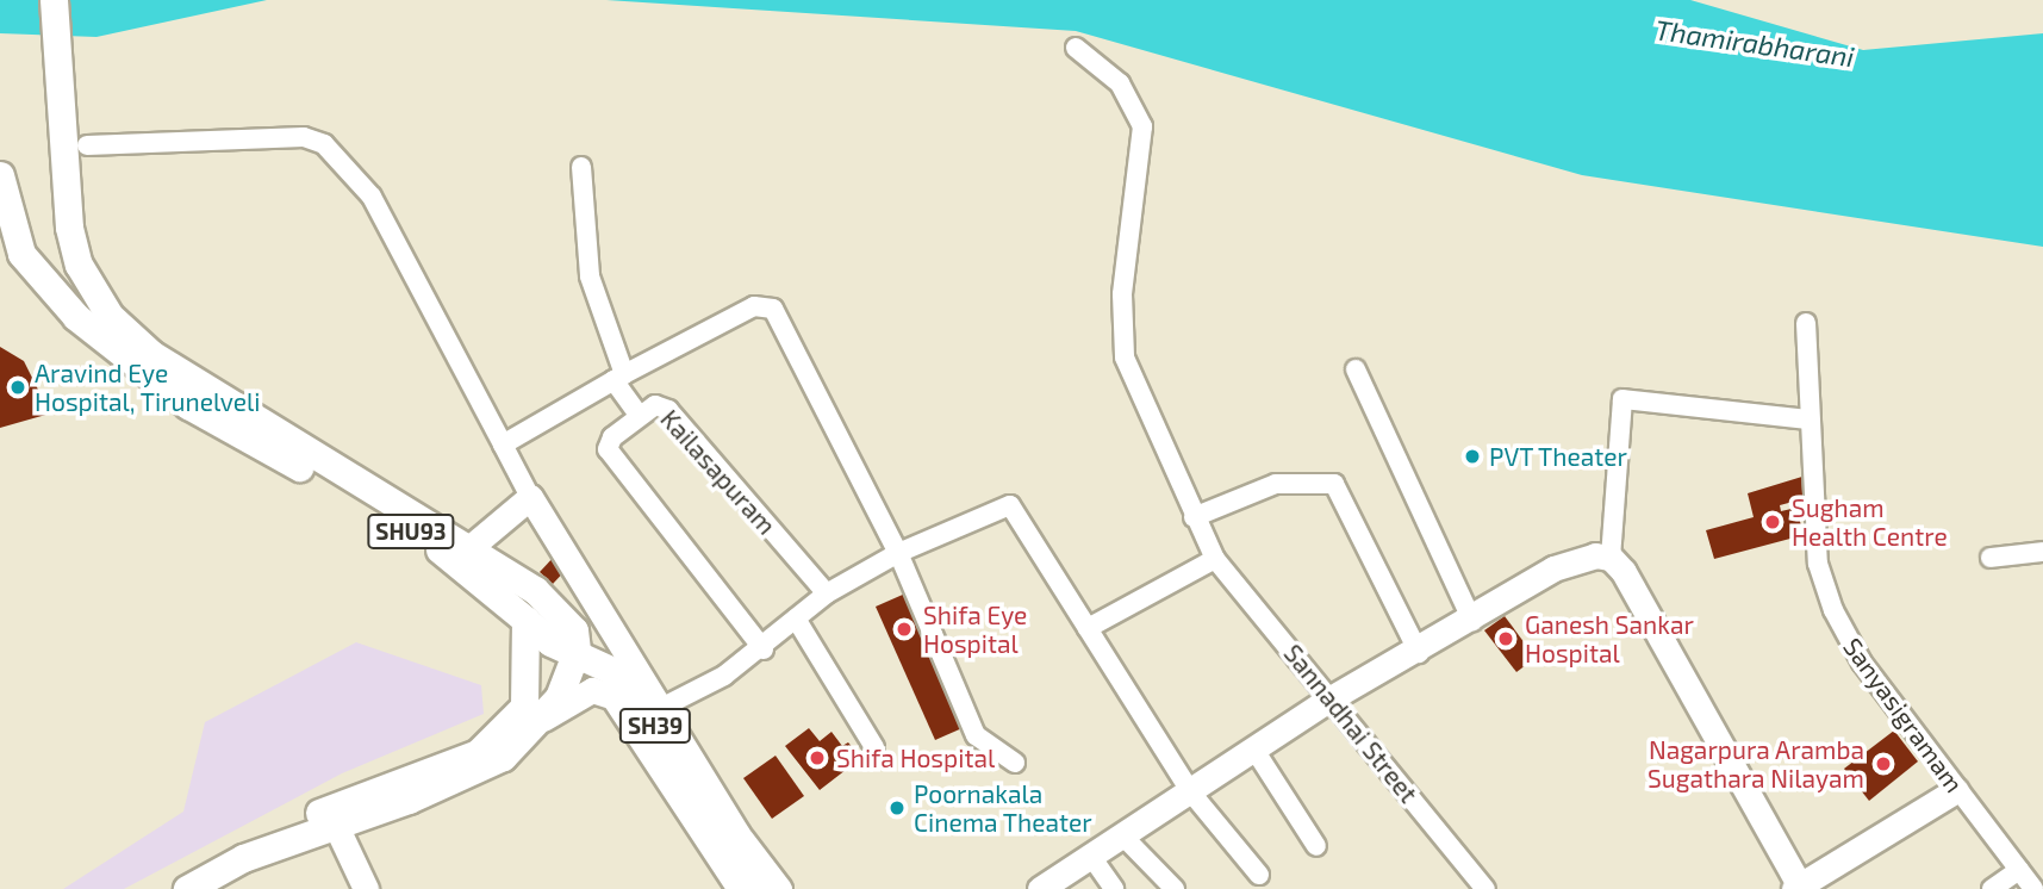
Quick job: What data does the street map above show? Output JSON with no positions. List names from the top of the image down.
{
  "streets": {
    "main road": ["SHU93", "SH39"],
    "street": ["Kailasapuram", "Sanyasigramam", "Sannadhai Street"]
  },
  "crossings": [
    ["SHU93", "SH39"]
  ],
  "water": ["Thamirabharani"],
  "places": [
    "Aravind Eye Hospital, Tirunelveli",
    "PVT Theater",
    "Sugham Health Centre",
    "Shifa Eye Hospital",
    "Ganesh Sankar Hospital",
    "Shifa Hospital",
    "Nagarpura Aramba Sugathara Nilayam",
    "Poornakala Cinema Theater"
  ]
}
